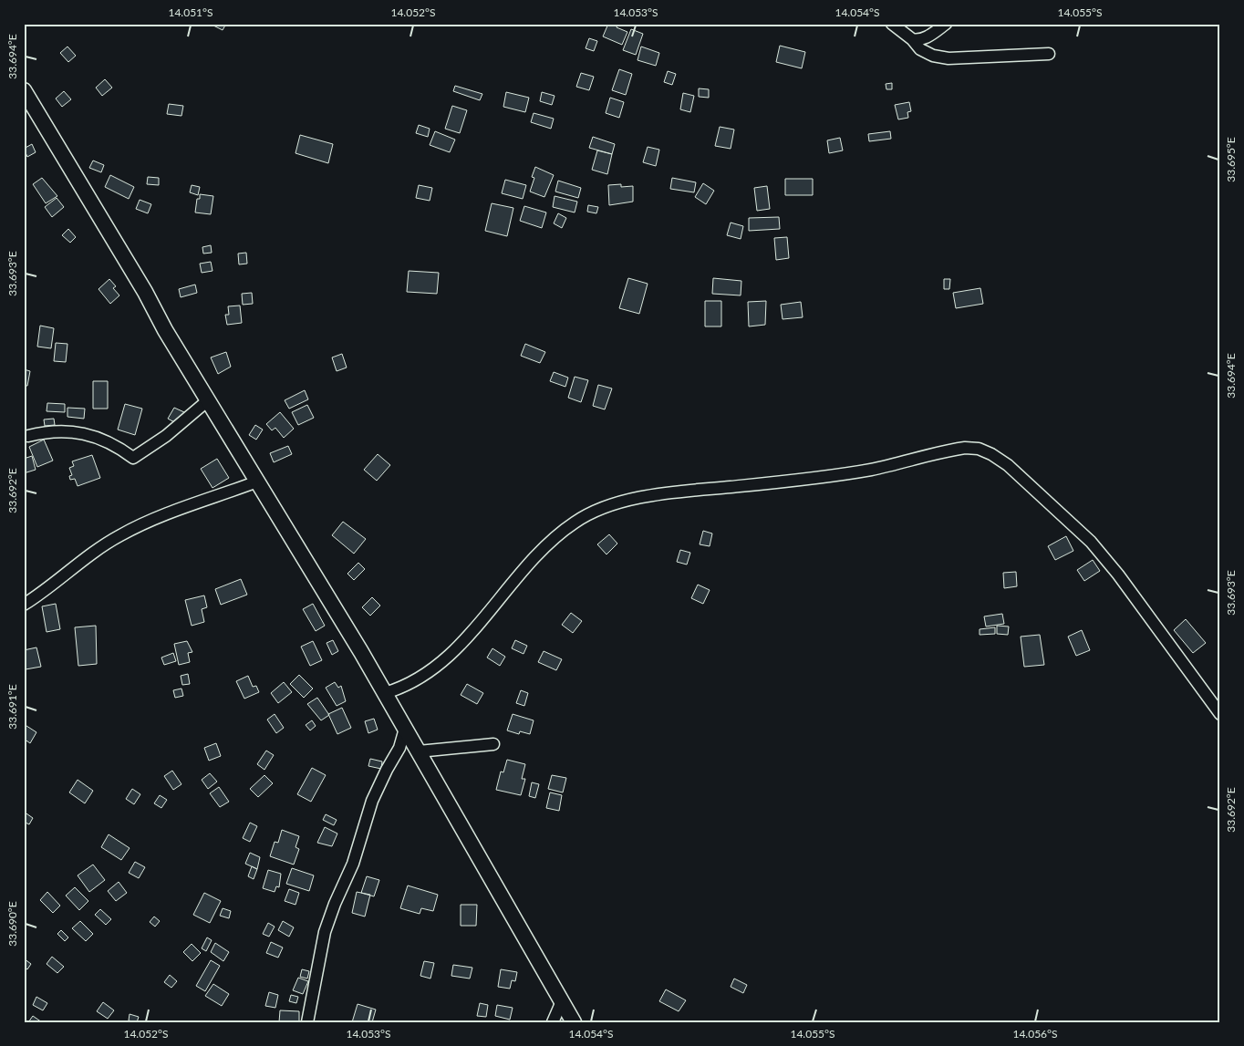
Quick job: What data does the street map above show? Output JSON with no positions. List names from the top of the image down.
{
  "coordinates": [
    "14.051°S",
    "14.052°S",
    "14.053°S",
    "14.054°S",
    "14.055°S",
    "33.694°E",
    "33.695°E",
    "33.693°E",
    "33.692°E",
    "33.691°E",
    "33.690°E",
    "14.056°S"
  ]
}
